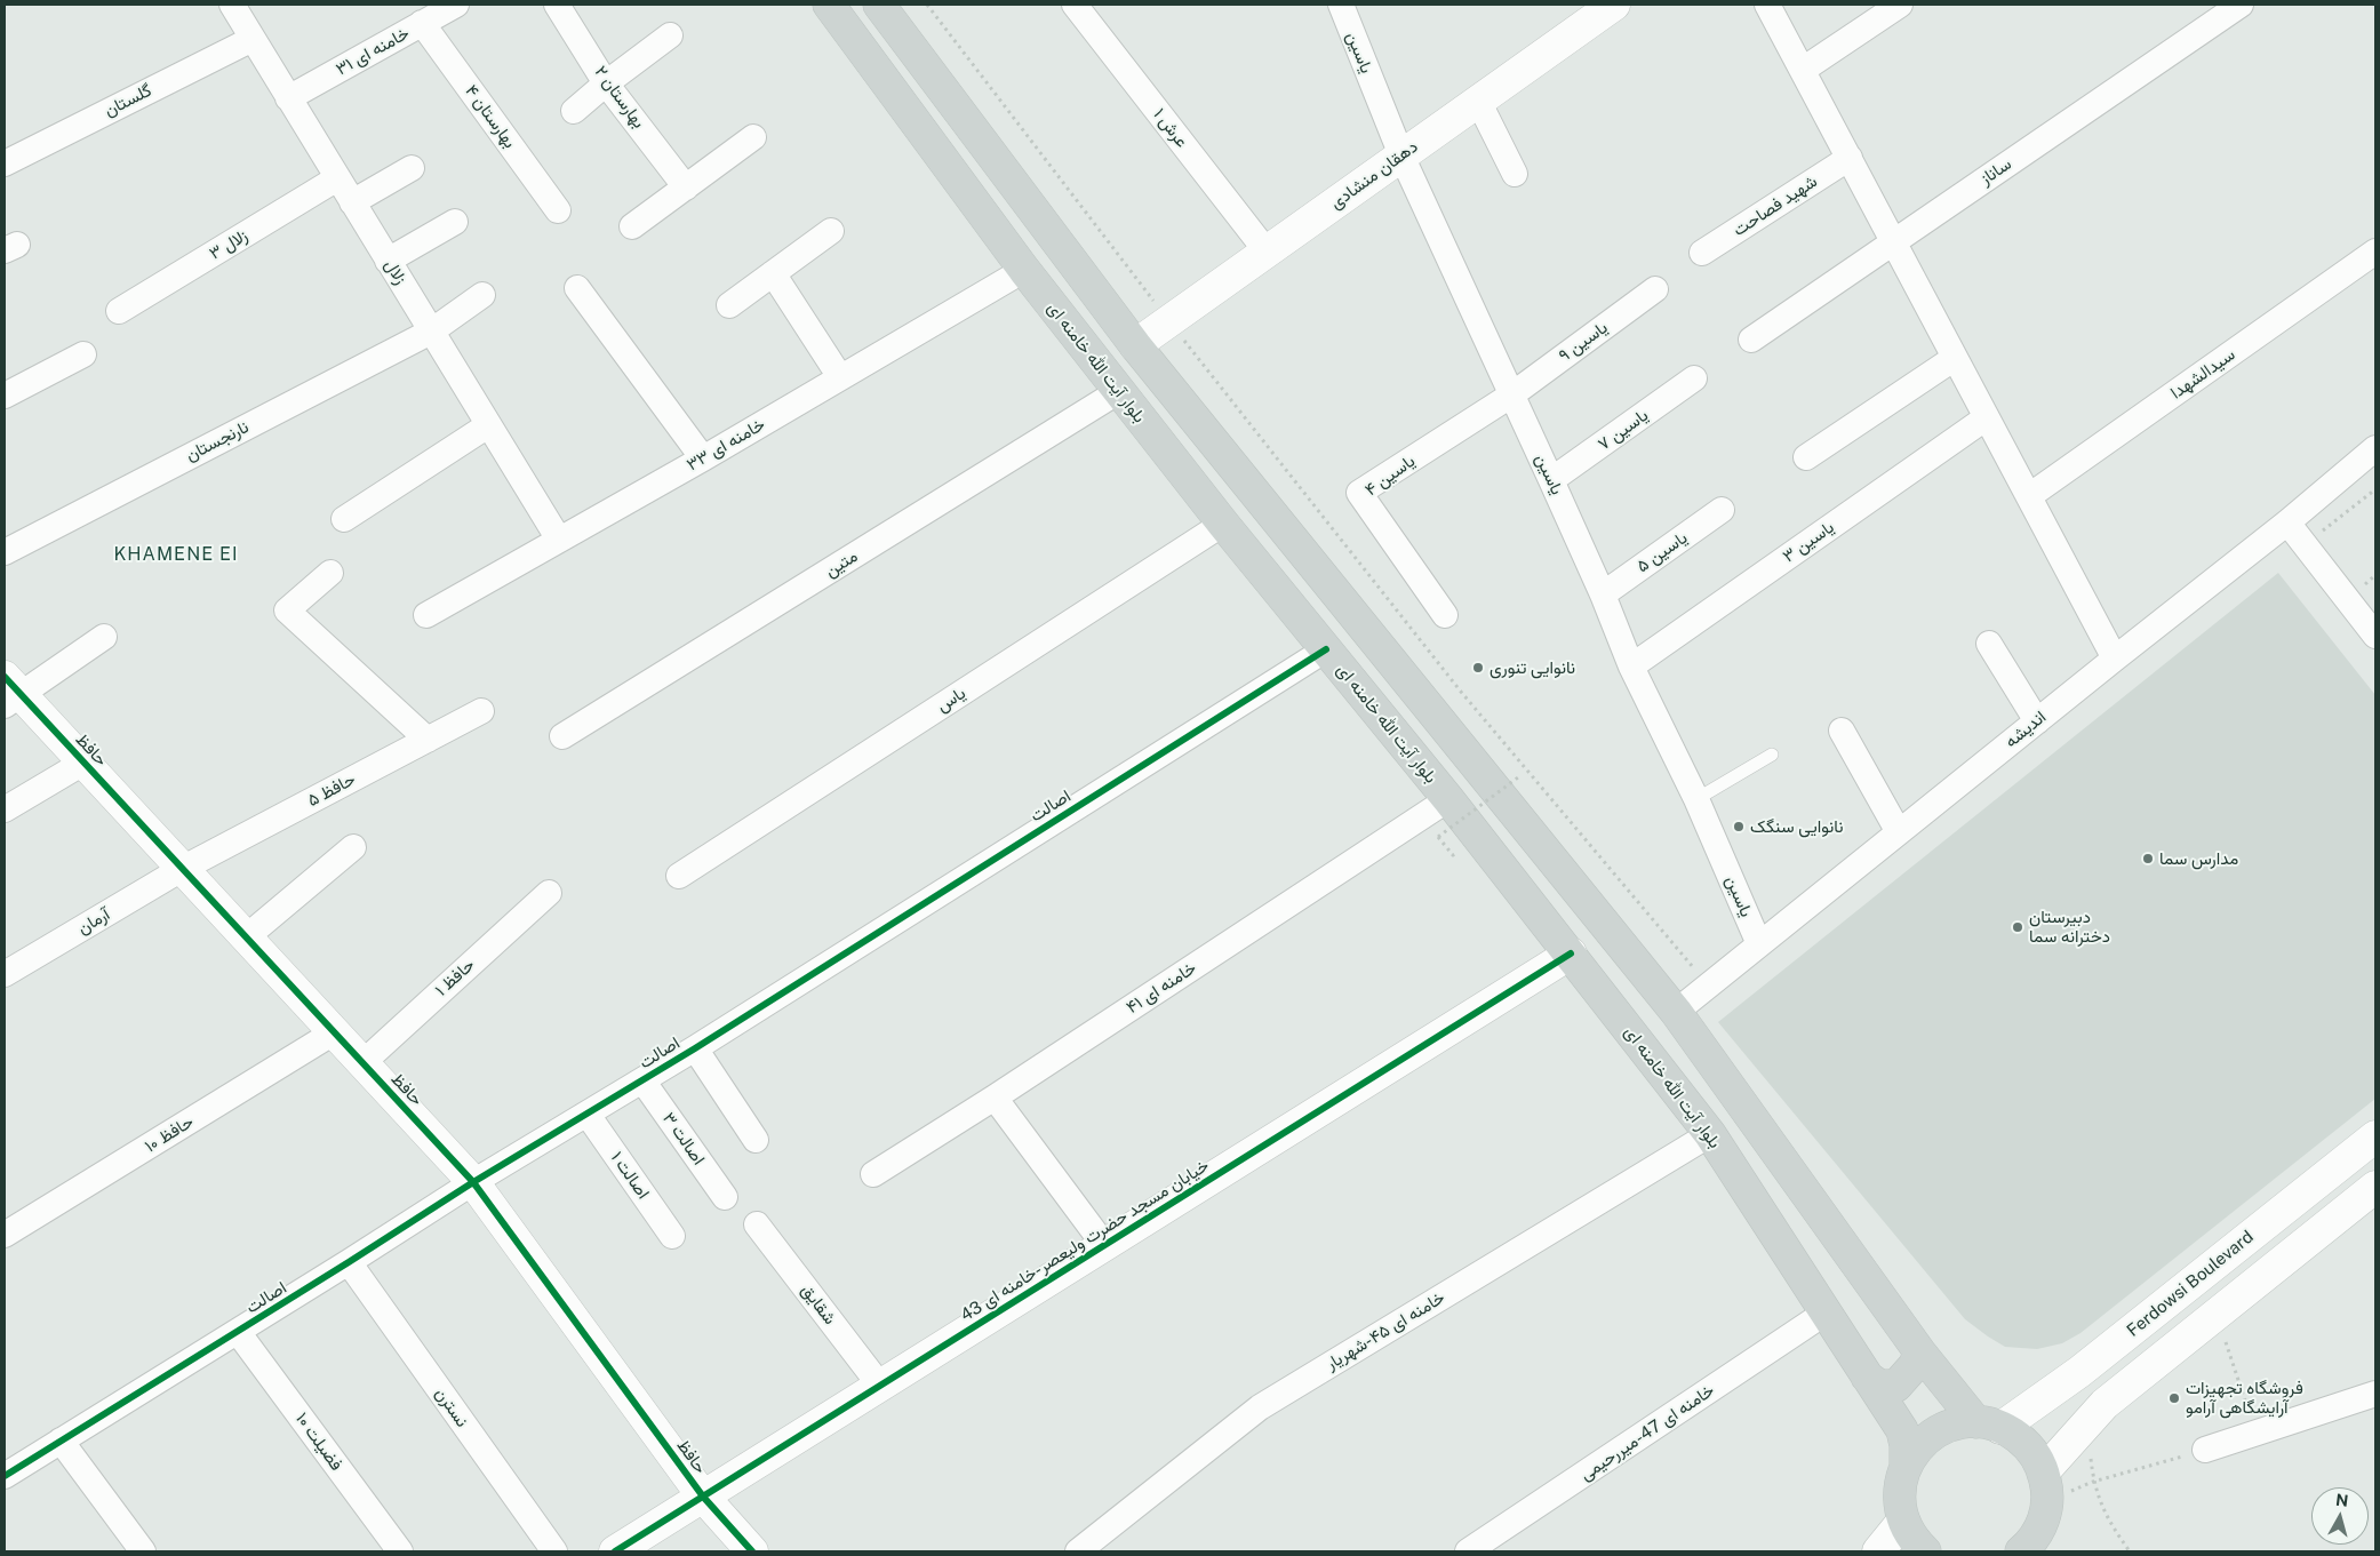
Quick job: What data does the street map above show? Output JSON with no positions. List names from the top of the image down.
{
  "streets": {
    "main road": ["بلوار آیت الله خامنه ای"],
    "street": [
      "خامنه ای ۳۱",
      "یاسین",
      "بهارستان ۲",
      "گلستان",
      "بهارستان ۴",
      "عرش ۱",
      "ساناز",
      "دهقان منشادی",
      "شهید فصاحت",
      "۳ زلال",
      "زلال",
      "یاسین ۹",
      "سیدالشهدا",
      "یاسین ۷",
      "نارنجستان",
      "خامنه ای ۳۳",
      "یاسین ۴",
      "یاسین ۳",
      "یاسین ۵",
      "متین",
      "یاس",
      "اندیشه",
      "حافظ",
      "حافظ ۵",
      "اصالت",
      "آرمان",
      "حافظ ۱",
      "خامنه ای ۴۱",
      "حافظ ۱۰",
      "اصالت ۳",
      "اصالت ۱",
      "خیابان مسجد حضرت ولیعصر-خامنه ای 43",
      "Ferdowsi Boulevard",
      "شقایق",
      "خامنه ای ۴۵-شهریار",
      "نسترن",
      "خامنه ای 47-میررحیمی",
      "فضیلت ۱۰"
    ]
  },
  "crossings": [
    ["خامنه ای ۳۱", "بهارستان ۴"],
    ["خامنه ای ۳۱", "زلال"],
    ["یاسین", "دهقان منشادی"],
    ["یاسین", "یاسین ۹"],
    ["یاسین", "یاسین ۷"],
    ["یاسین", "یاسین ۴"],
    ["یاسین", "یاسین ۳"],
    ["یاسین", "یاسین ۵"],
    ["یاسین", "اندیشه"],
    ["گلستان", "زلال"],
    ["عرش ۱", "دهقان منشادی"],
    ["۳ زلال", "زلال"],
    ["زلال", "نارنجستان"],
    ["زلال", "خامنه ای ۳۳"],
    ["یاسین ۹", "یاسین ۴"],
    ["بلوار آیت الله خامنه ای", "خامنه ای ۳۳"],
    ["بلوار آیت الله خامنه ای", "متین"],
    ["بلوار آیت الله خامنه ای", "یاس"],
    ["بلوار آیت الله خامنه ای", "اصالت"],
    ["بلوار آیت الله خامنه ای", "خامنه ای ۴۱"],
    ["بلوار آیت الله خامنه ای", "خیابان مسجد حضرت ولیعصر-خامنه ای 43"],
    ["بلوار آیت الله خامنه ای", "خامنه ای ۴۵-شهریار"],
    ["بلوار آیت الله خامنه ای", "خامنه ای 47-میررحیمی"],
    ["حافظ", "حافظ ۵"],
    ["حافظ", "اصالت"],
    ["حافظ", "آرمان"],
    ["حافظ", "حافظ ۱"],
    ["حافظ", "حافظ ۱۰"],
    ["حافظ", "خیابان مسجد حضرت ولیعصر-خامنه ای 43"],
    ["حافظ ۵", "آرمان"],
    ["اصالت", "اصالت ۳"],
    ["اصالت", "اصالت ۱"],
    ["اصالت", "نسترن"],
    ["اصالت", "فضیلت ۱۰"],
    ["خیابان مسجد حضرت ولیعصر-خامنه ای 43", "شقایق"]
  ],
  "districts": ["KHAMENE EI"],
  "places": [
    "نانوایی تنوری",
    "نانوایی سنگک",
    "مدارس سما",
    "دبیرستان دخترانه سما",
    "فروشگاه تجهیزات آرایشگاهی آرامو"
  ],
  "north": "top"
}
